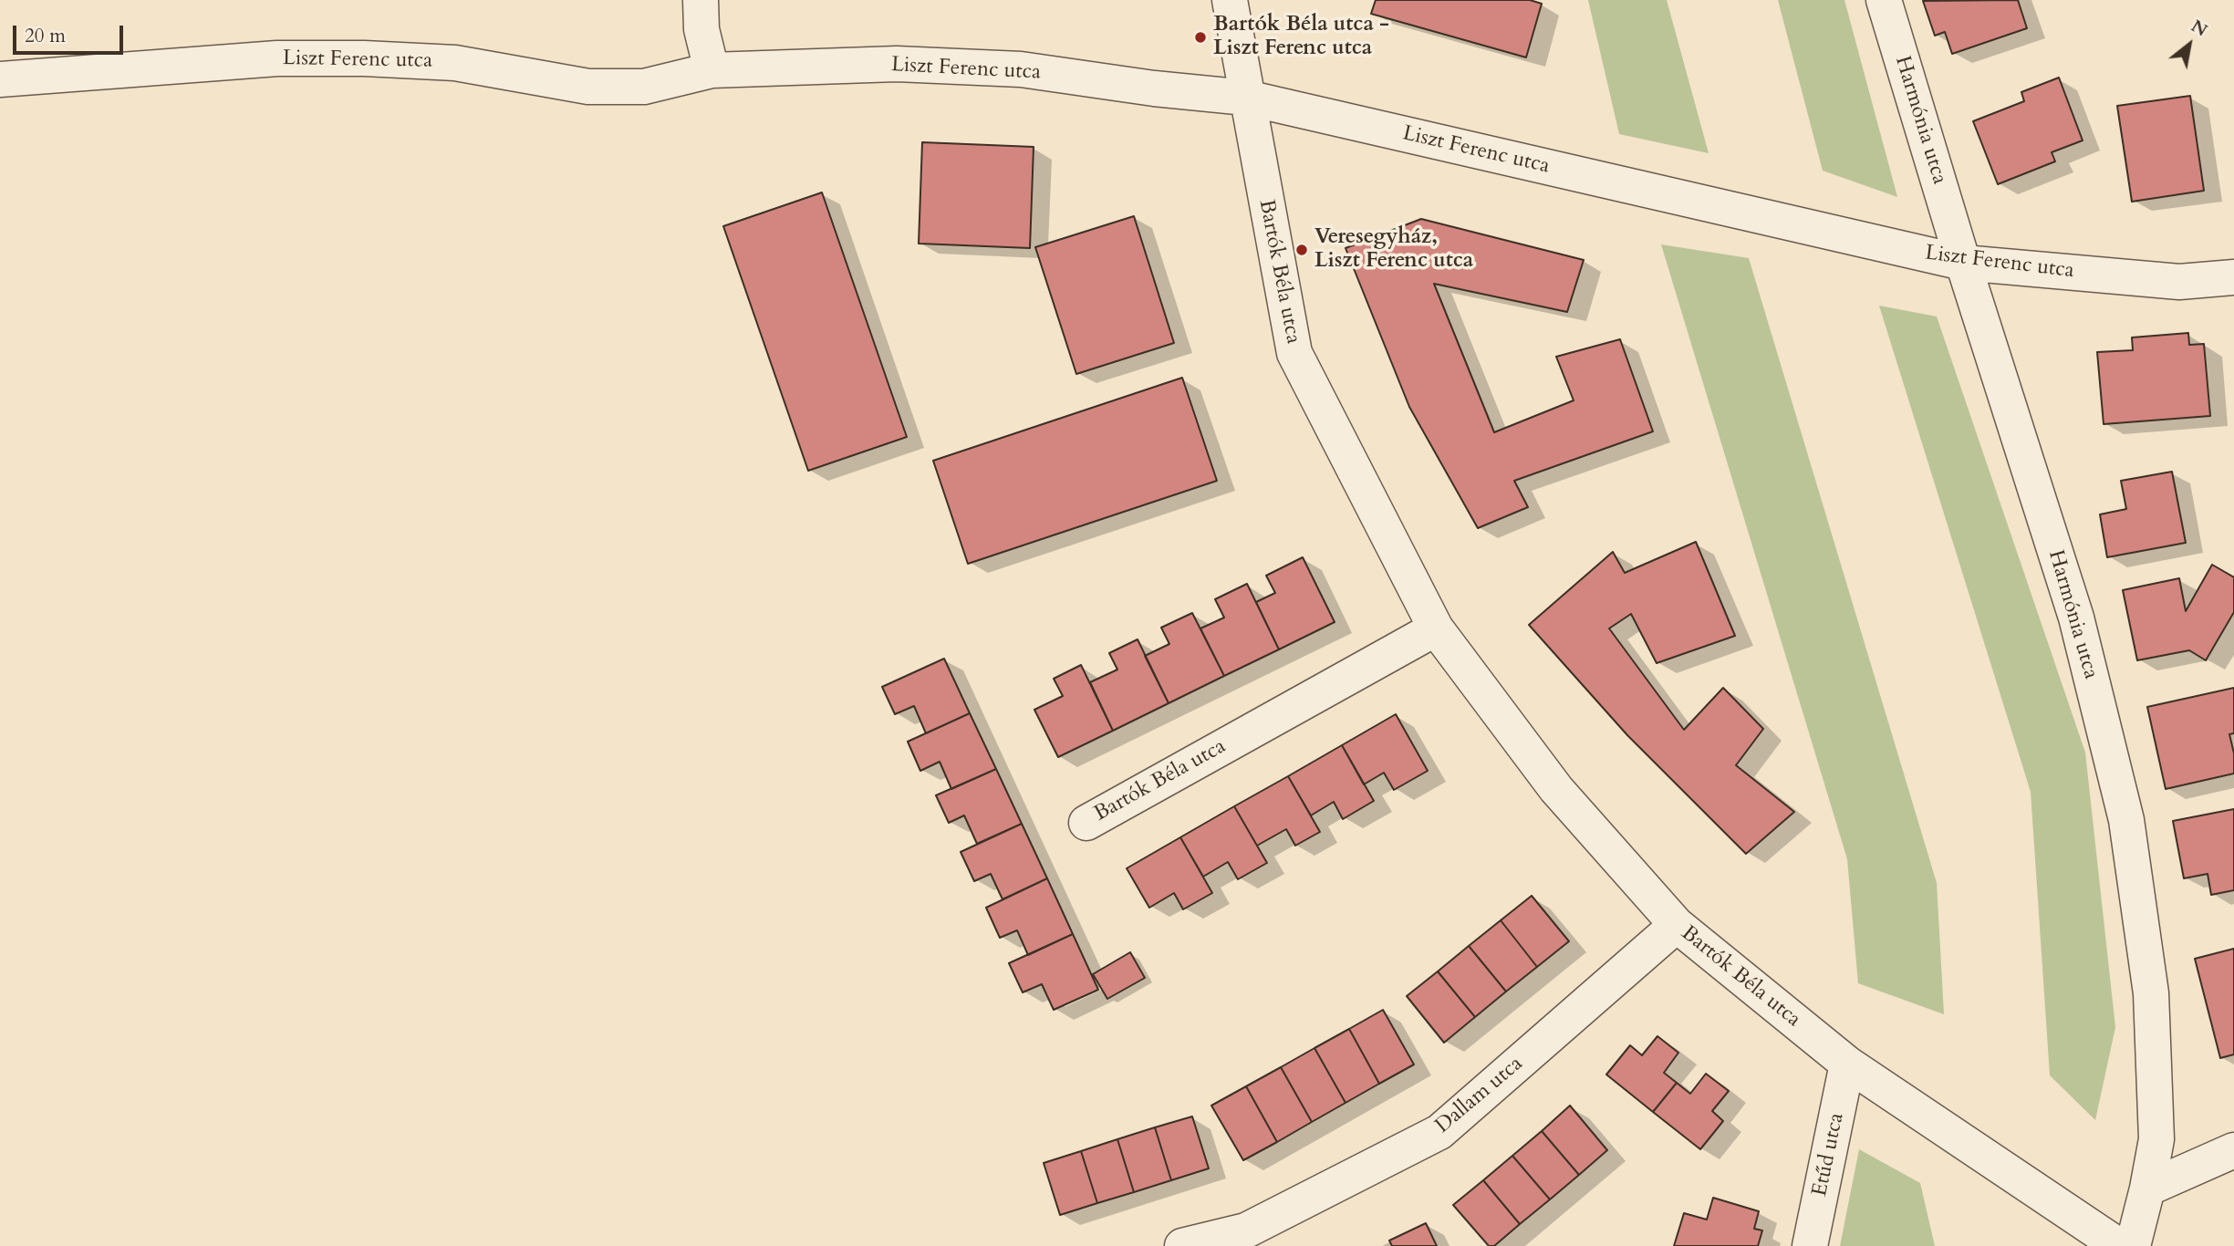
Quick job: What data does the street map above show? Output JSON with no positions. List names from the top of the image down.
{
  "streets": {
    "street": [
      "Liszt Ferenc utca",
      "Harmónia utca",
      "Bartók Béla utca",
      "Dallam utca",
      "Etűd utca"
    ]
  },
  "crossings": [
    ["Liszt Ferenc utca", "Harmónia utca"],
    ["Liszt Ferenc utca", "Bartók Béla utca"],
    ["Bartók Béla utca", "Dallam utca"],
    ["Bartók Béla utca", "Etűd utca"]
  ],
  "places": ["Bartók Béla utca - Liszt Ferenc utca", "Veresegyház, Liszt Ferenc utca"],
  "scale_bar": "20 m",
  "north": "top right"
}
